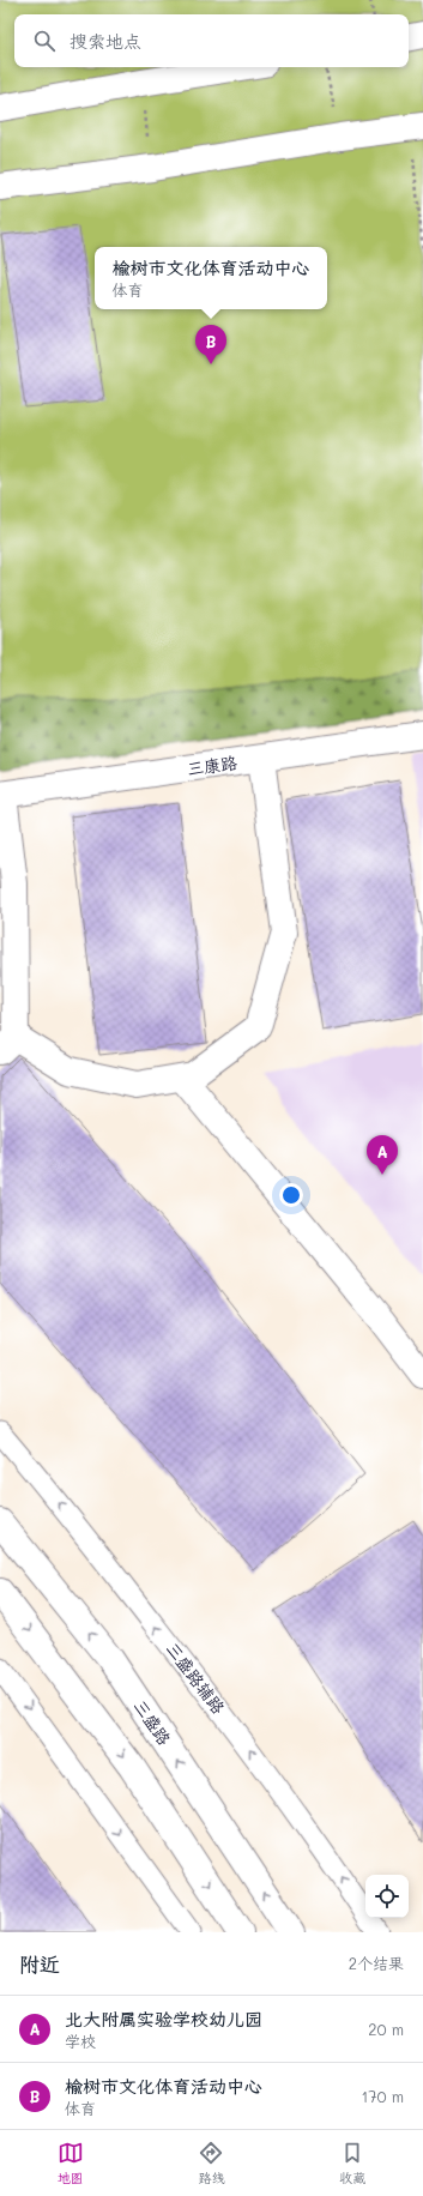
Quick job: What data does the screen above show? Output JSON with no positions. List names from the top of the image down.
{
  "streets": {
    "street": ["三康路", "三盛路"],
    "lane": ["三盛路辅路"]
  },
  "page": {
    "search": "搜索地点",
    "popup": ["榆树市文化体育活动中心", "体育"],
    "pins": ["B", "A"],
    "heading": ["附近", "2个结果"],
    "list": [
      {
        "mark": "A",
        "name": "北大附属实验学校幼儿园",
        "note": "学校",
        "value": "20 m"
      },
      {
        "mark": "B",
        "name": "榆树市文化体育活动中心",
        "note": "体育",
        "value": "170 m"
      }
    ],
    "nav": ["地图", "路线", "收藏"]
  }
}
